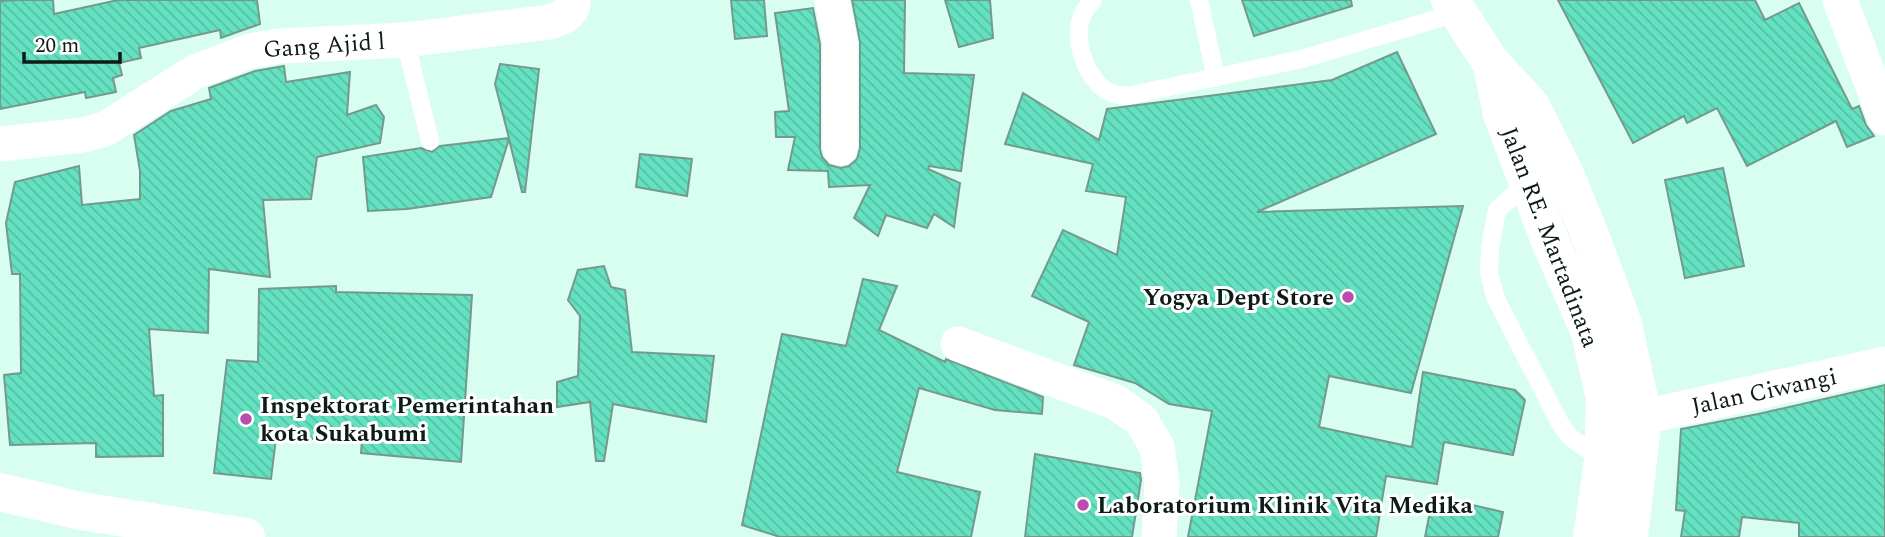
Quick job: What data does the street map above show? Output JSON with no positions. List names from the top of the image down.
{
  "streets": {
    "main road": ["Jalan RE. Martadinata"],
    "street": ["Gang Ajid l", "Jalan Ciwangi"]
  },
  "crossings": [
    ["Jalan RE. Martadinata", "Jalan Ciwangi"]
  ],
  "places": ["Yogya Dept Store", "Inspektorat Pemerintahan kota Sukabumi", "Laboratorium Klinik Vita Medika"],
  "scale_bar": "20 m"
}
